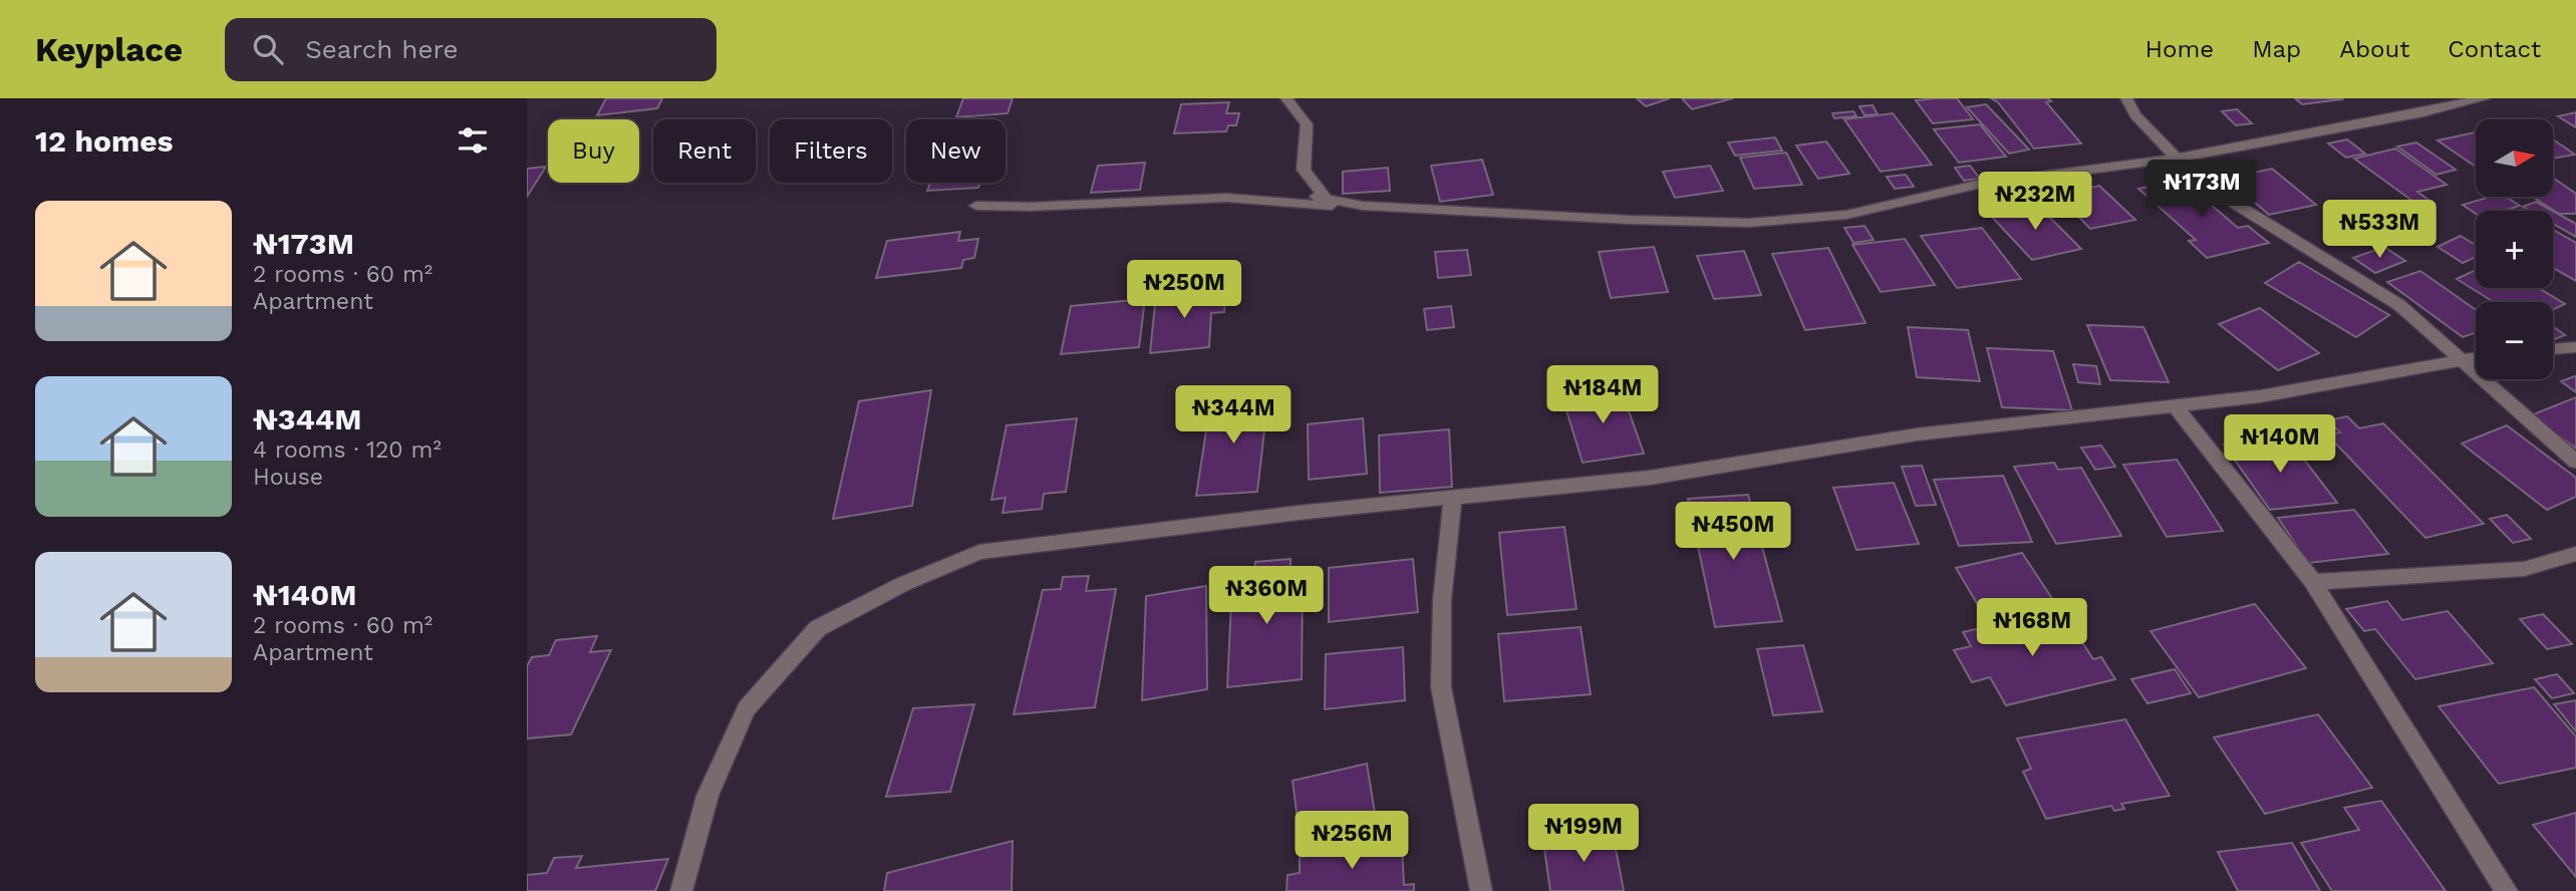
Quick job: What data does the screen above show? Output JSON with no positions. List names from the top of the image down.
{
  "north": "right",
  "page": {
    "header": "Keyplace",
    "search": "Search here",
    "nav": [
      "Home",
      "Map",
      "About",
      "Contact"
    ],
    "heading": "12 homes",
    "map_buttons": ["+", "−"],
    "chip": [
      "Buy",
      "Rent",
      "Filters",
      "New"
    ],
    "price": [
      "₦173M",
      "₦232M",
      "₦533M",
      "₦250M",
      "₦184M",
      "₦344M",
      "₦140M",
      "₦450M",
      "₦360M",
      "₦168M",
      "₦199M",
      "₦256M"
    ],
    "list": [
      {
        "name": "₦173M",
        "note": "2 rooms · 60 m² · Apartment"
      },
      {
        "name": "₦344M",
        "note": "4 rooms · 120 m² · House"
      },
      {
        "name": "₦140M",
        "note": "2 rooms · 60 m² · Apartment"
      }
    ]
  }
}
